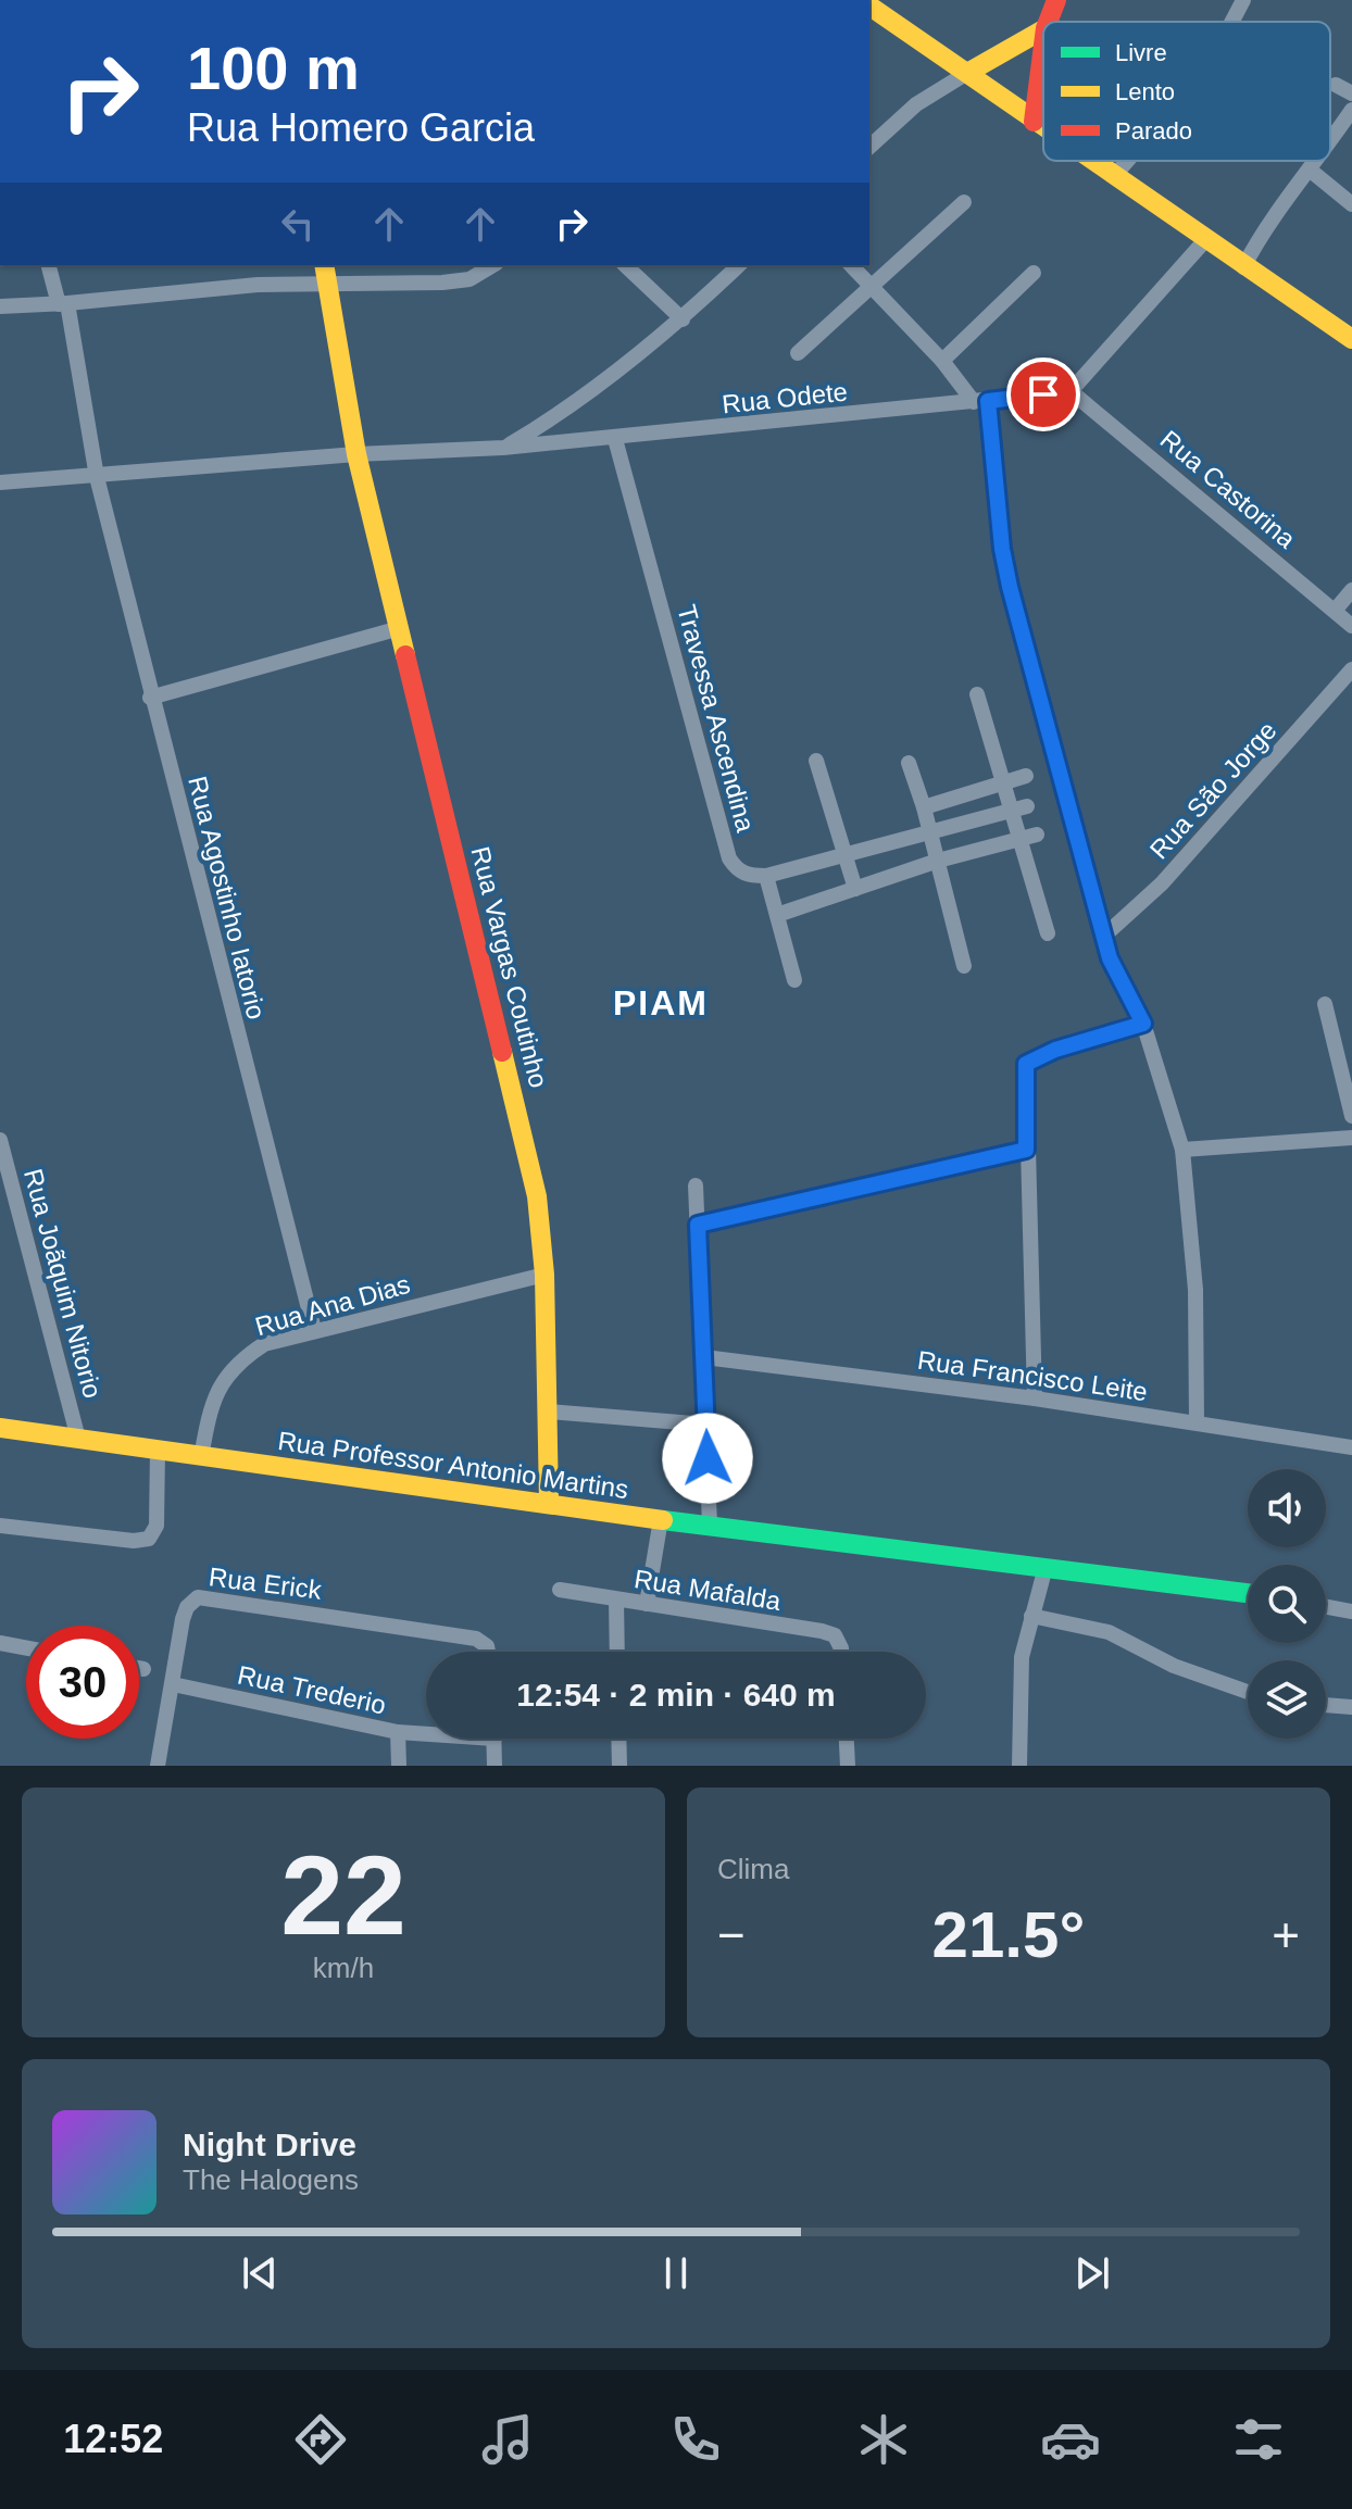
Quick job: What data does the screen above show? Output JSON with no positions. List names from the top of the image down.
{
  "streets": {
    "street": [
      "Rua Odete",
      "Rua Castorina",
      "Travessa Ascendina",
      "Rua São Jorge",
      "Rua Agostinho Iatorio",
      "Rua Vargas Coutinho",
      "Rua Joãquim Nitorio",
      "Rua Ana Dias",
      "Rua Francisco Leite",
      "Rua Professor Antonio Martins",
      "Rua Erick",
      "Rua Mafalda",
      "Rua Trederio"
    ]
  },
  "crossings": [
    ["Rua Odete", "Rua Castorina"],
    ["Rua Odete", "Travessa Ascendina"],
    ["Rua Odete", "Rua Agostinho Iatorio"],
    ["Rua Odete", "Rua Vargas Coutinho"],
    ["Rua Agostinho Iatorio", "Rua Ana Dias"],
    ["Rua Vargas Coutinho", "Rua Ana Dias"],
    ["Rua Vargas Coutinho", "Rua Professor Antonio Martins"],
    ["Rua Joãquim Nitorio", "Rua Professor Antonio Martins"],
    ["Rua Ana Dias", "Rua Professor Antonio Martins"],
    ["Rua Erick", "Rua Trederio"]
  ],
  "districts": ["PIAM"],
  "legend": ["Livre", "Lento", "Parado"],
  "page": {
    "turn": ["100 m", "Rua Homero Garcia"],
    "limit": "30",
    "trip": "12:54 · 2 min · 640 m",
    "tile": [
      ["22", "km/h"],
      "Clima"
    ],
    "heat": ["−", "21.5°", "+"],
    "song": ["Night Drive", "The Halogens"],
    "tabs": "12:52"
  }
}
